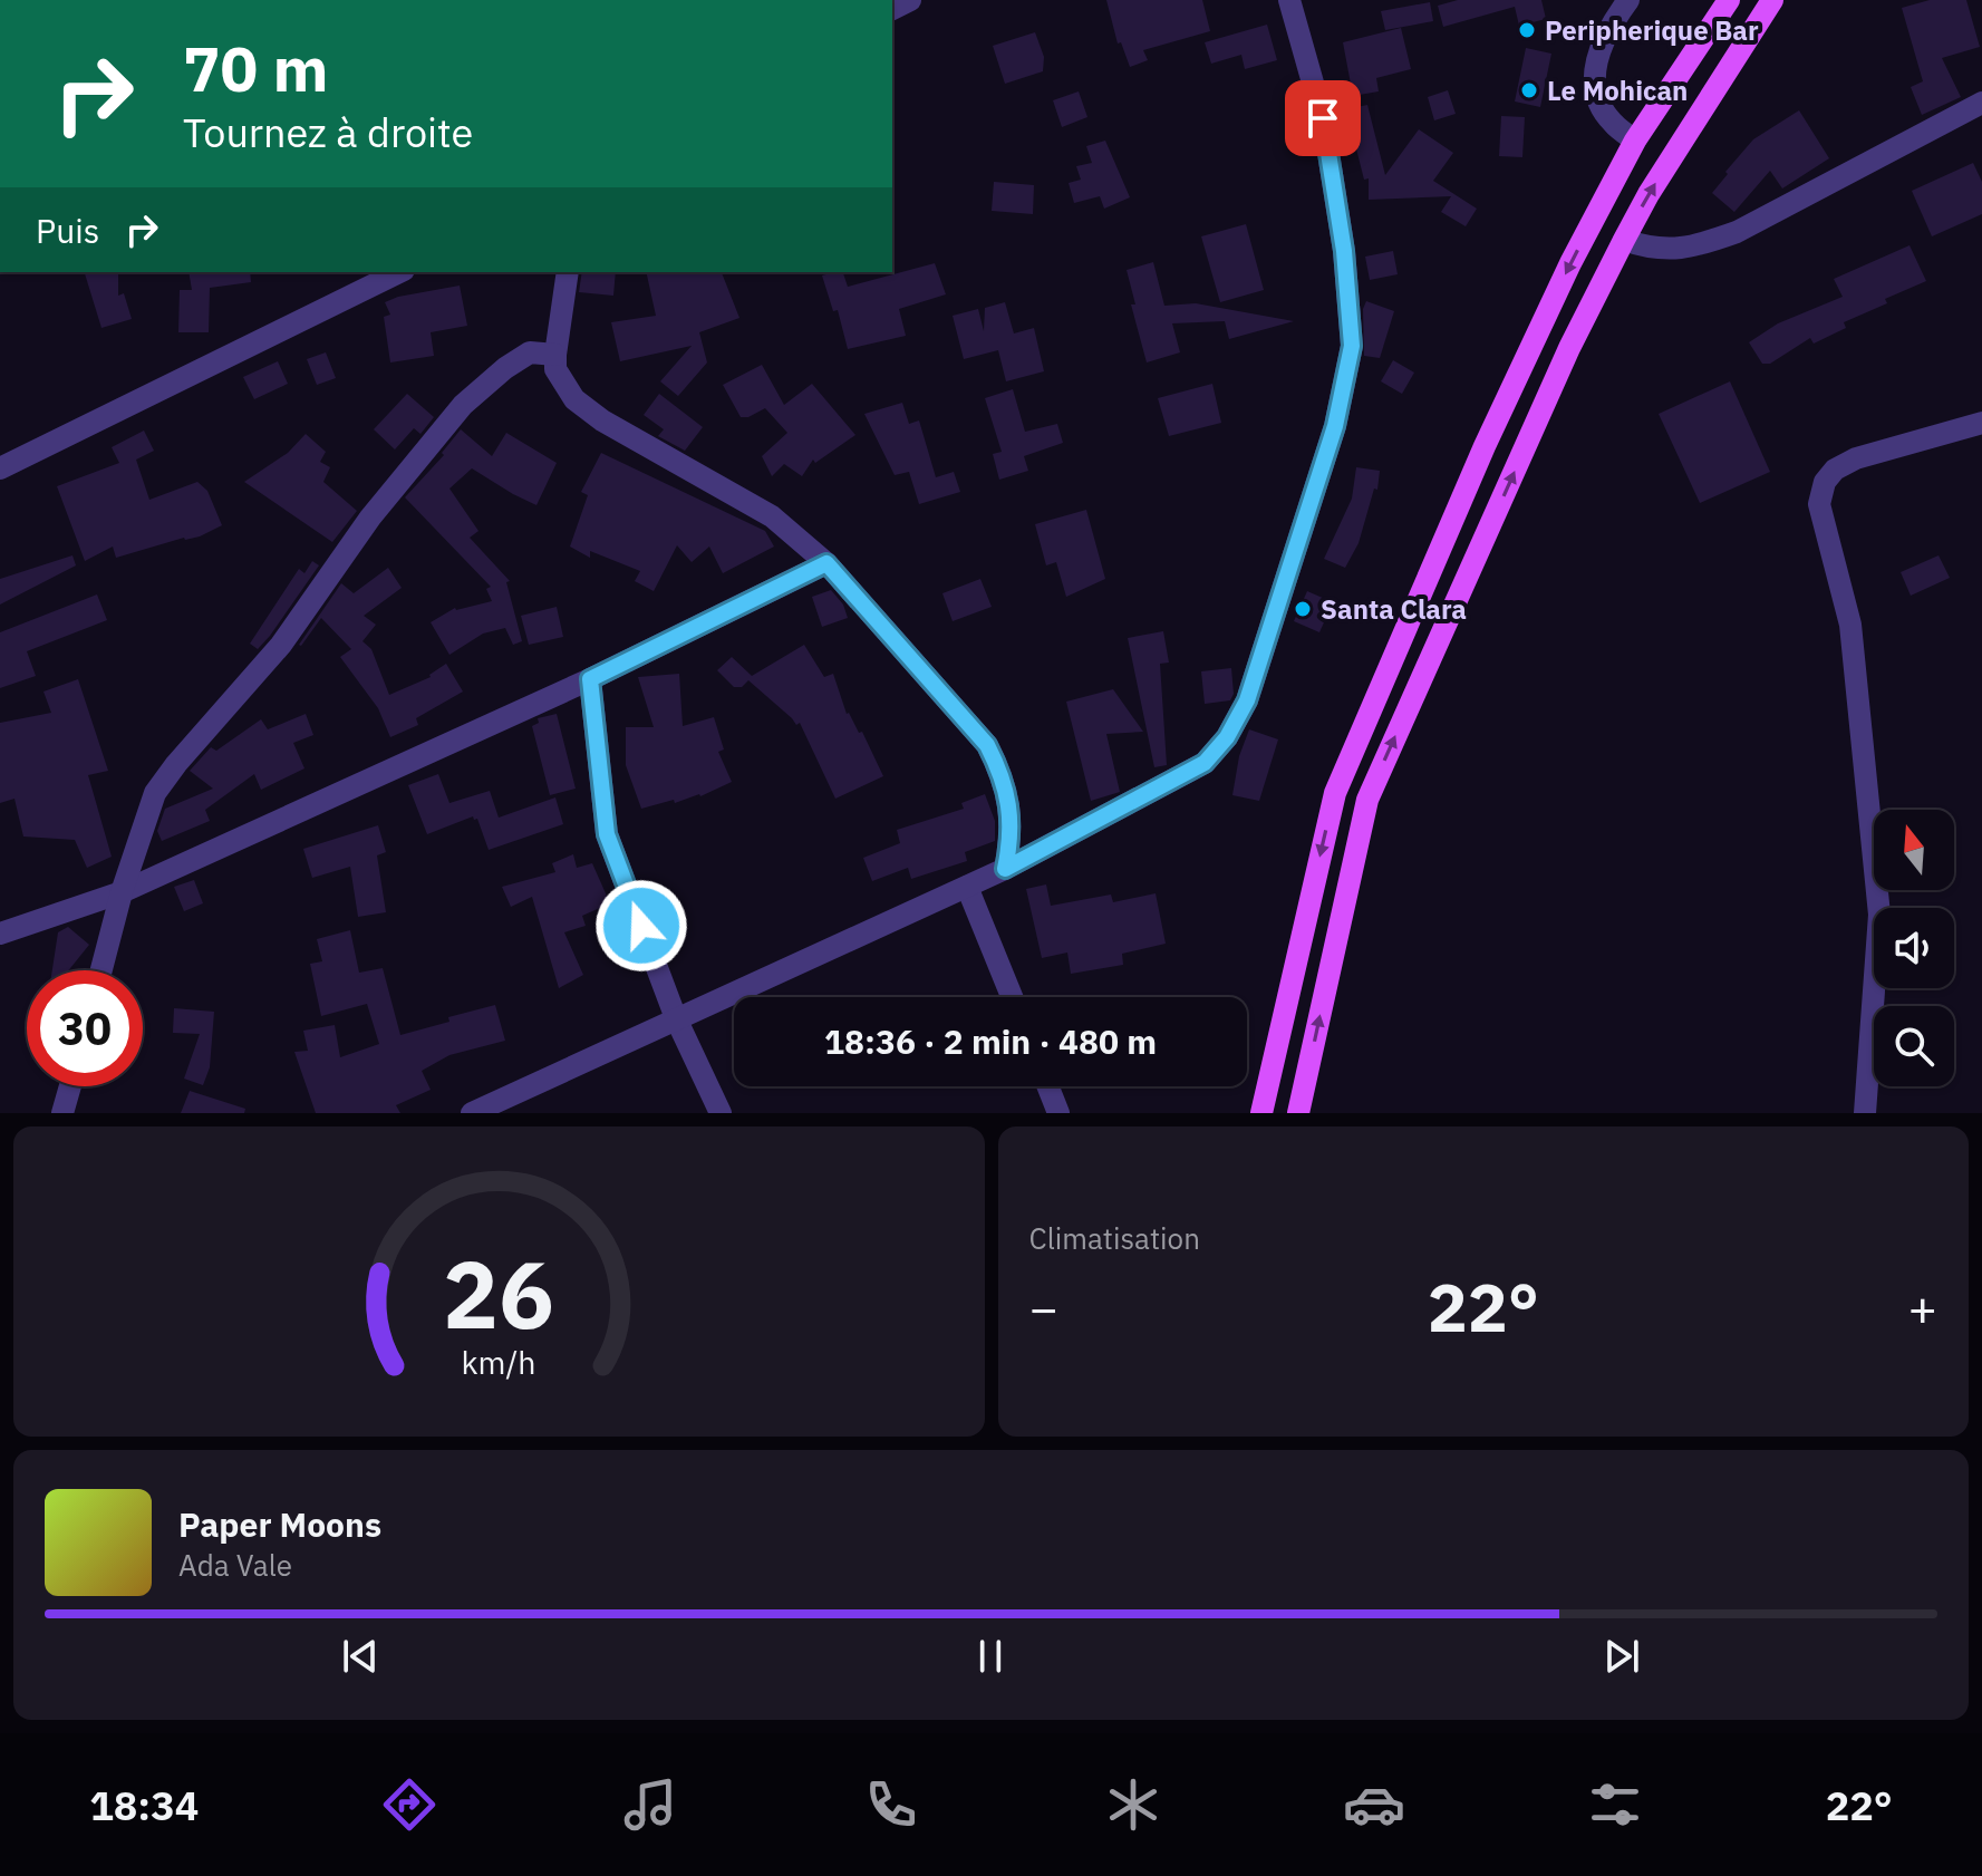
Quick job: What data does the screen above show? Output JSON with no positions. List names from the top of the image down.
{
  "places": ["Peripherique Bar", "Le Mohican", "Santa Clara"],
  "north": "top",
  "page": {
    "turn": ["70 m", "Tournez à droite"],
    "then": "Puis",
    "limit": "30",
    "trip": "18:36 · 2 min · 480 m",
    "tile": "Climatisation",
    "heat": ["−", "22°", "+"],
    "song": ["Paper Moons", "Ada Vale"],
    "tabs": ["18:34", "22°"],
    "gauge": ["26", "km/h"]
  }
}
